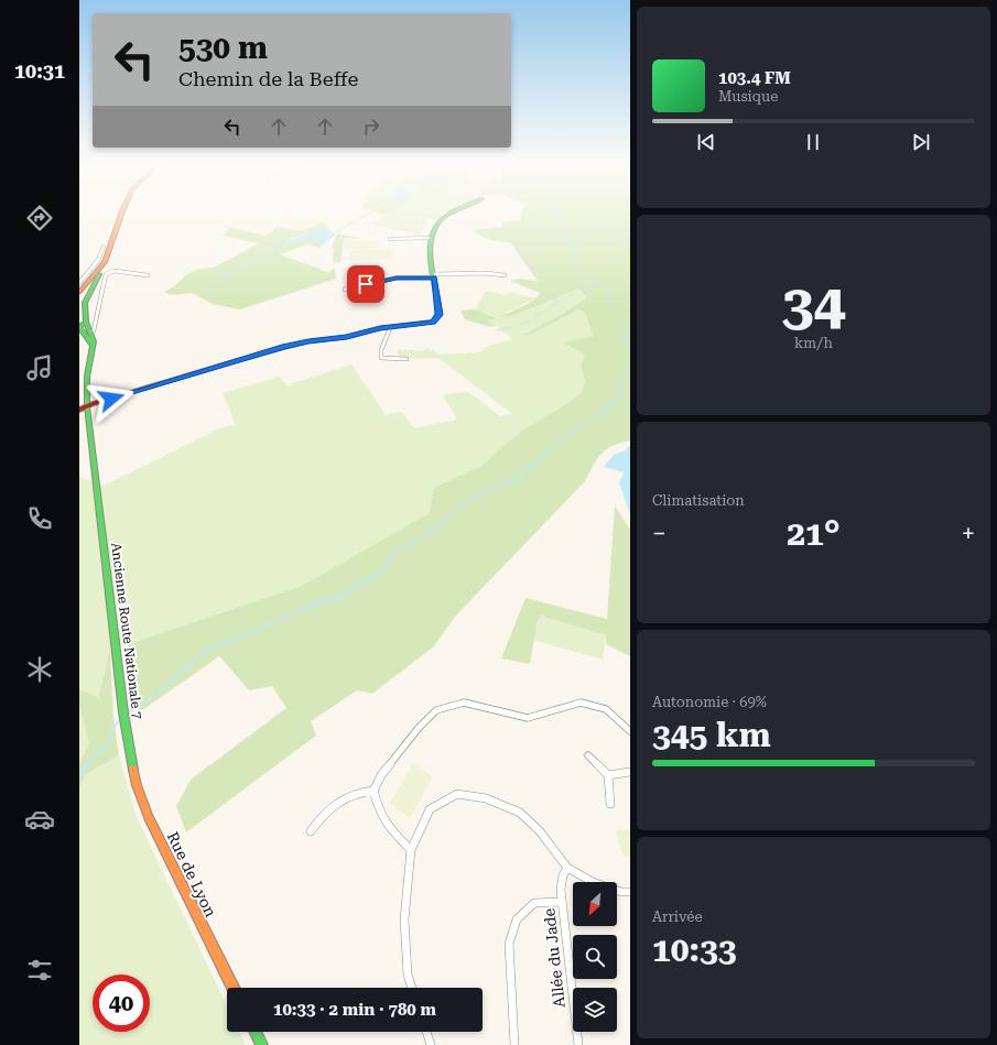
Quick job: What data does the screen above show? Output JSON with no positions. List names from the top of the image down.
{
  "streets": {
    "street": ["Ancienne Route Nationale 7", "Rue de Lyon", "Allée du Jade"]
  },
  "crossings": [
    ["Ancienne Route Nationale 7", "Rue de Lyon"]
  ],
  "north": "bottom left",
  "page": {
    "tabs": "10:31",
    "turn": ["530 m", "Chemin de la Beffe"],
    "song": ["103.4 FM", "Musique"],
    "tile": [
      ["34", "km/h"],
      "Climatisation",
      ["Autonomie · 69%", "345 km"],
      ["Arrivée", "10:33"]
    ],
    "heat": ["−", "21°", "+"],
    "limit": "40",
    "trip": "10:33 · 2 min · 780 m"
  }
}
